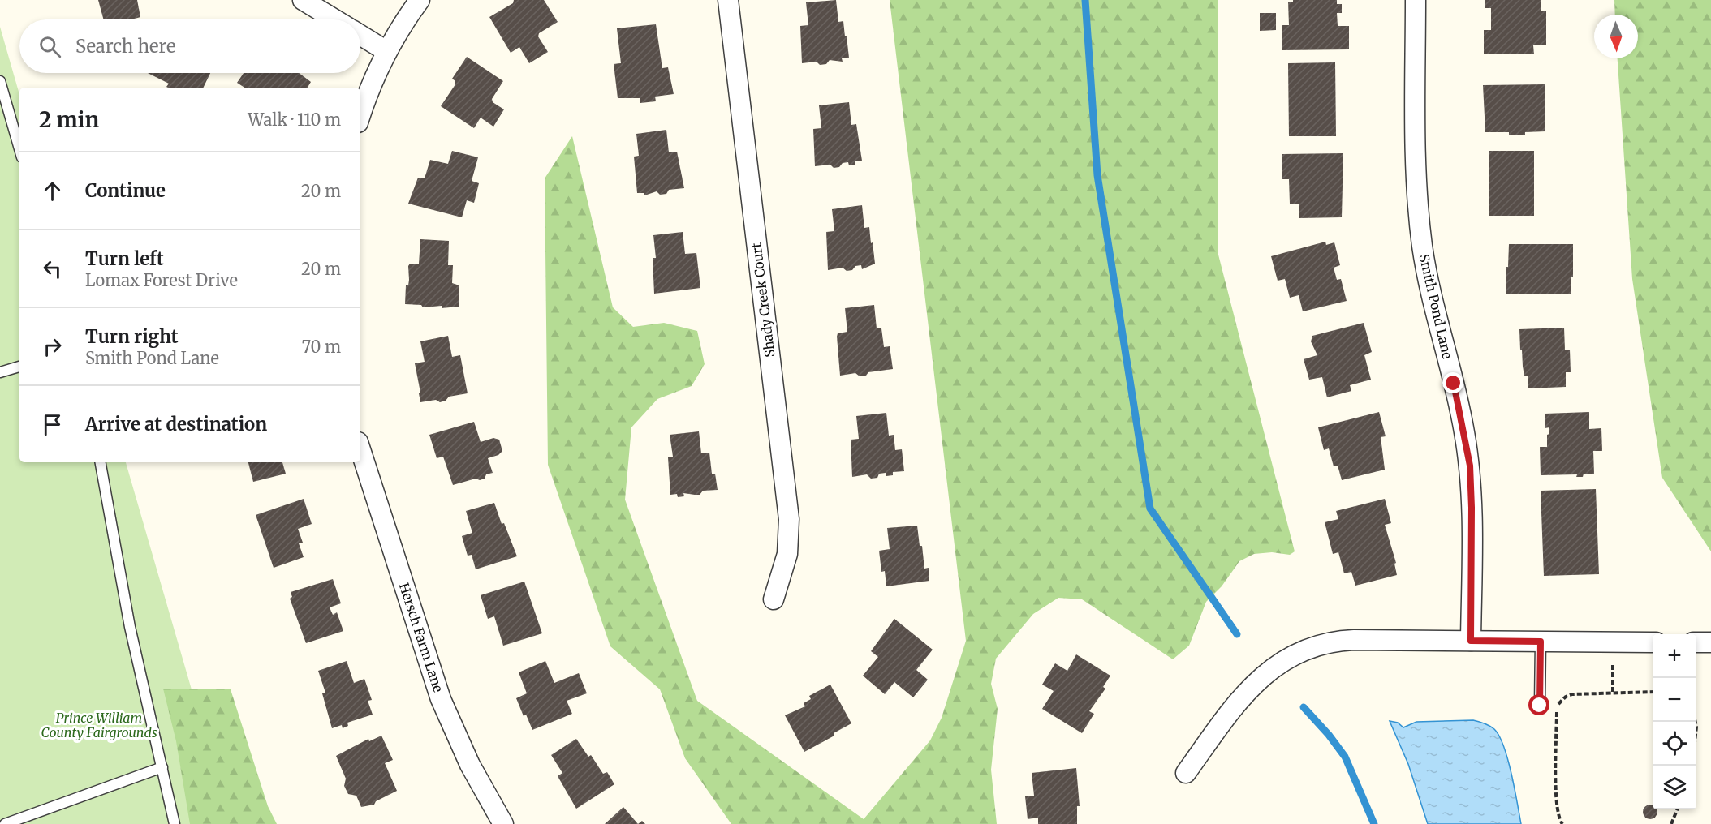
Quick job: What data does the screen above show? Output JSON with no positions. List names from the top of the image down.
{
  "streets": {
    "street": ["Shady Creek Court", "Smith Pond Lane", "Hersch Farm Lane"]
  },
  "parks": ["Prince William County Fairgrounds"],
  "north": "bottom",
  "page": {
    "search": "Search here",
    "heading": ["2 min", "Walk · 110 m"],
    "list": [
      ["Continue", "20 m"],
      ["Turn left", "Lomax Forest Drive", "20 m"],
      ["Turn right", "Smith Pond Lane", "70 m"],
      "Arrive at destination"
    ],
    "map_buttons": ["+", "−"]
  }
}
